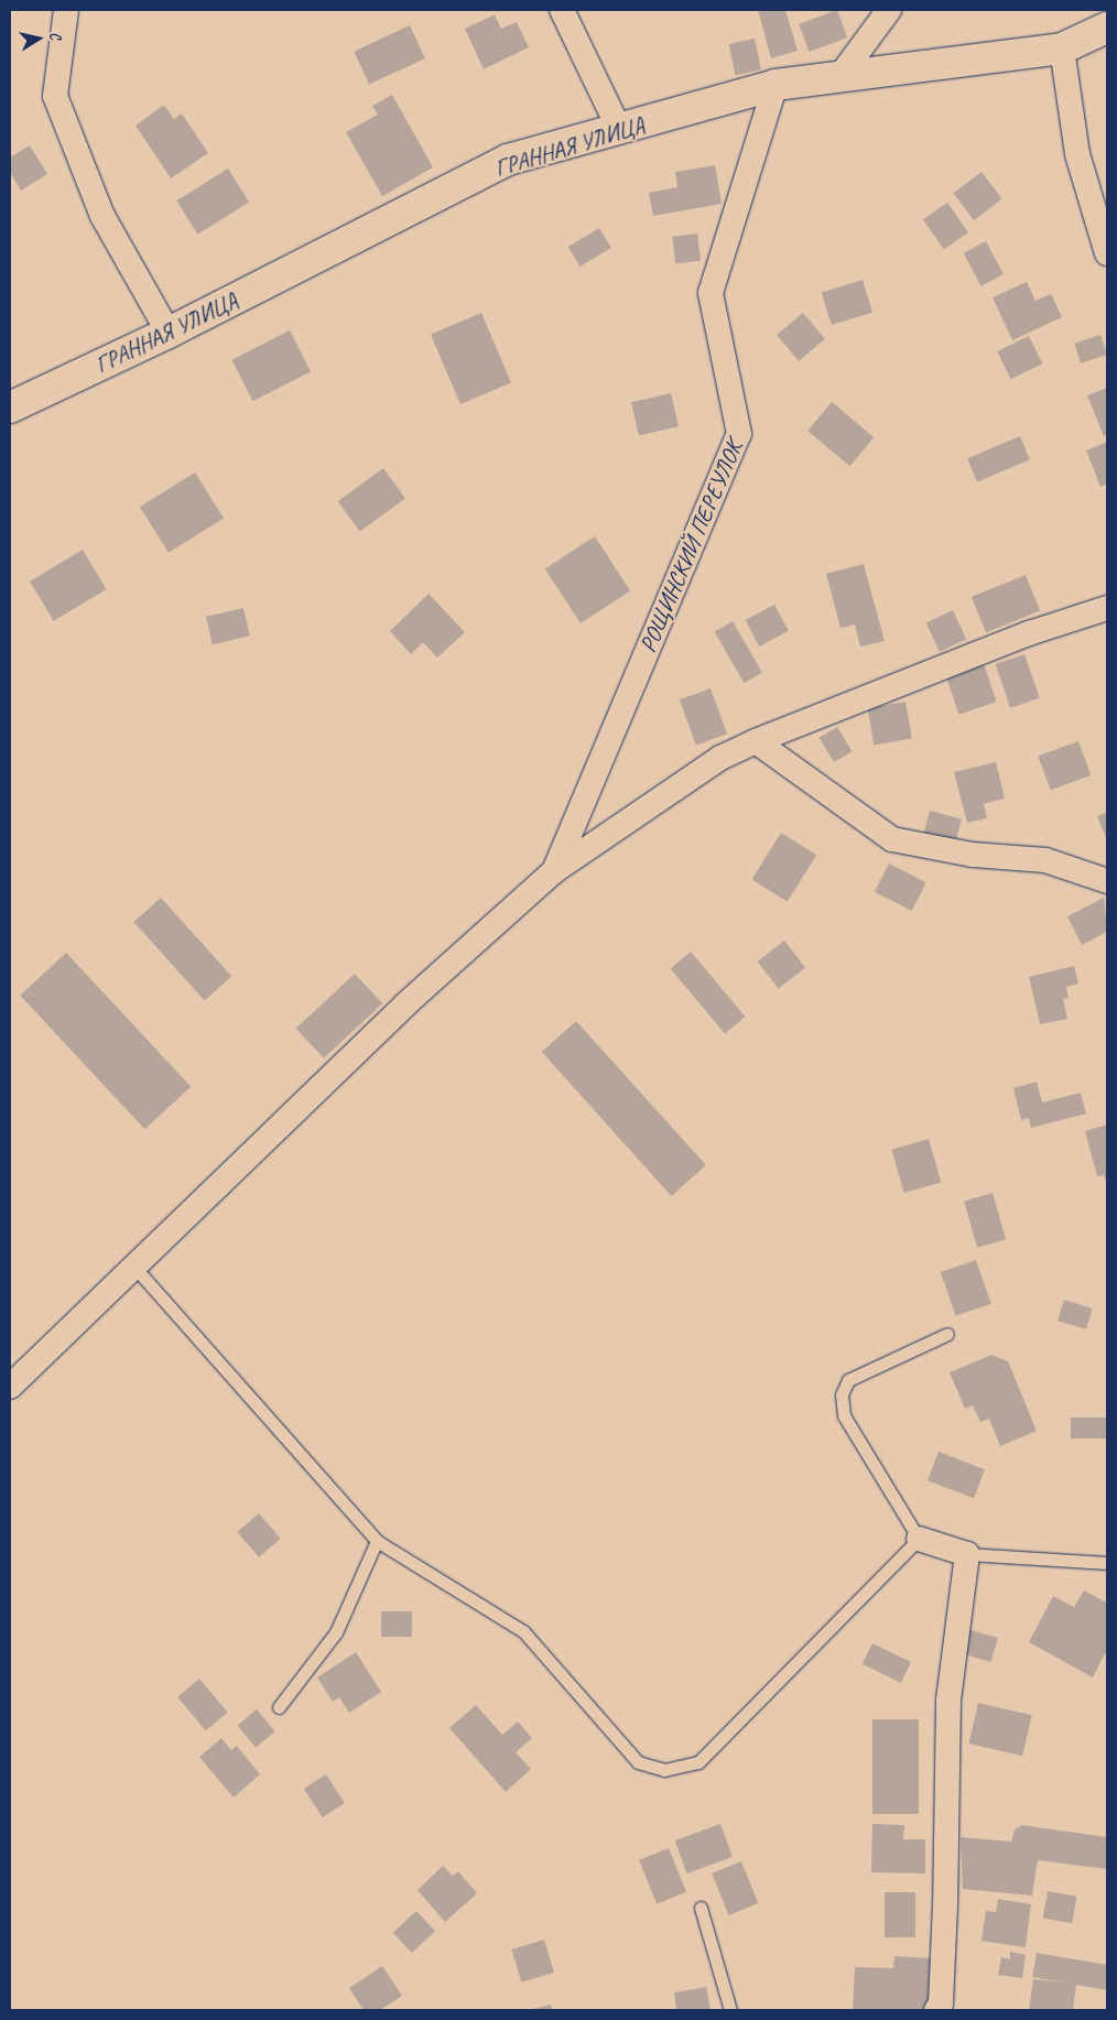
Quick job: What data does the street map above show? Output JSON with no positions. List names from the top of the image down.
{
  "streets": {
    "street": ["ГРАННАЯ УЛИЦА", "РОЩИНСКИЙ ПЕРЕУЛОК"]
  },
  "crossings": [
    ["ГРАННАЯ УЛИЦА", "РОЩИНСКИЙ ПЕРЕУЛОК"]
  ],
  "north": "right"
}
